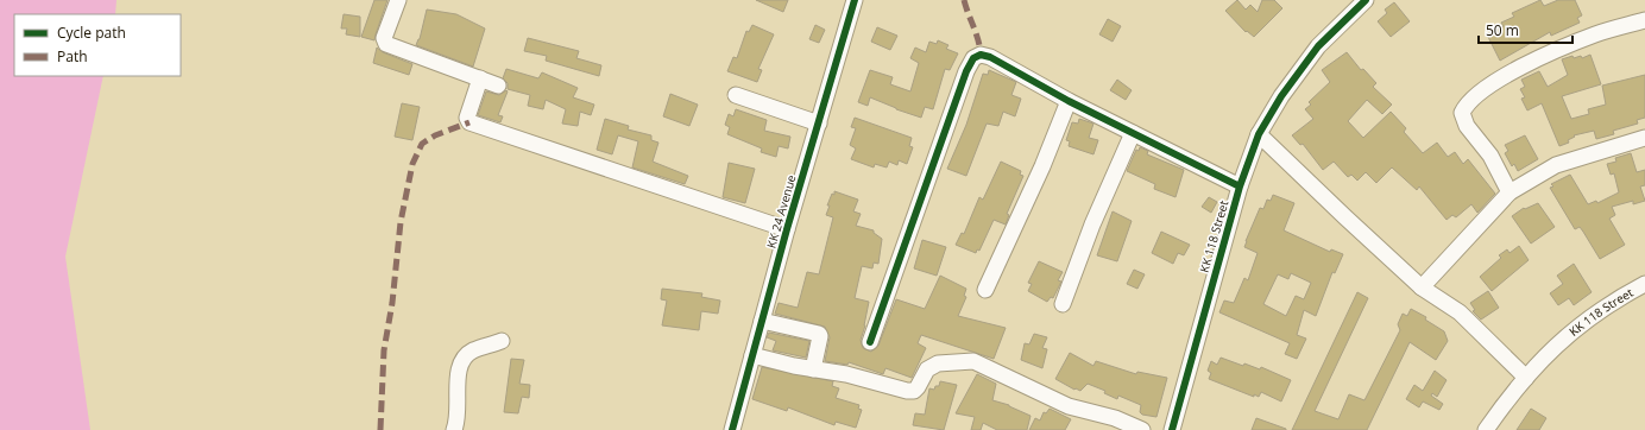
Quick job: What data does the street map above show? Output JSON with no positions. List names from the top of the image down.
{
  "streets": {
    "street": ["KK 24 Avenue", "KK 118 Street"]
  },
  "legend": ["Cycle path", "Path"],
  "scale_bar": "50 m"
}
